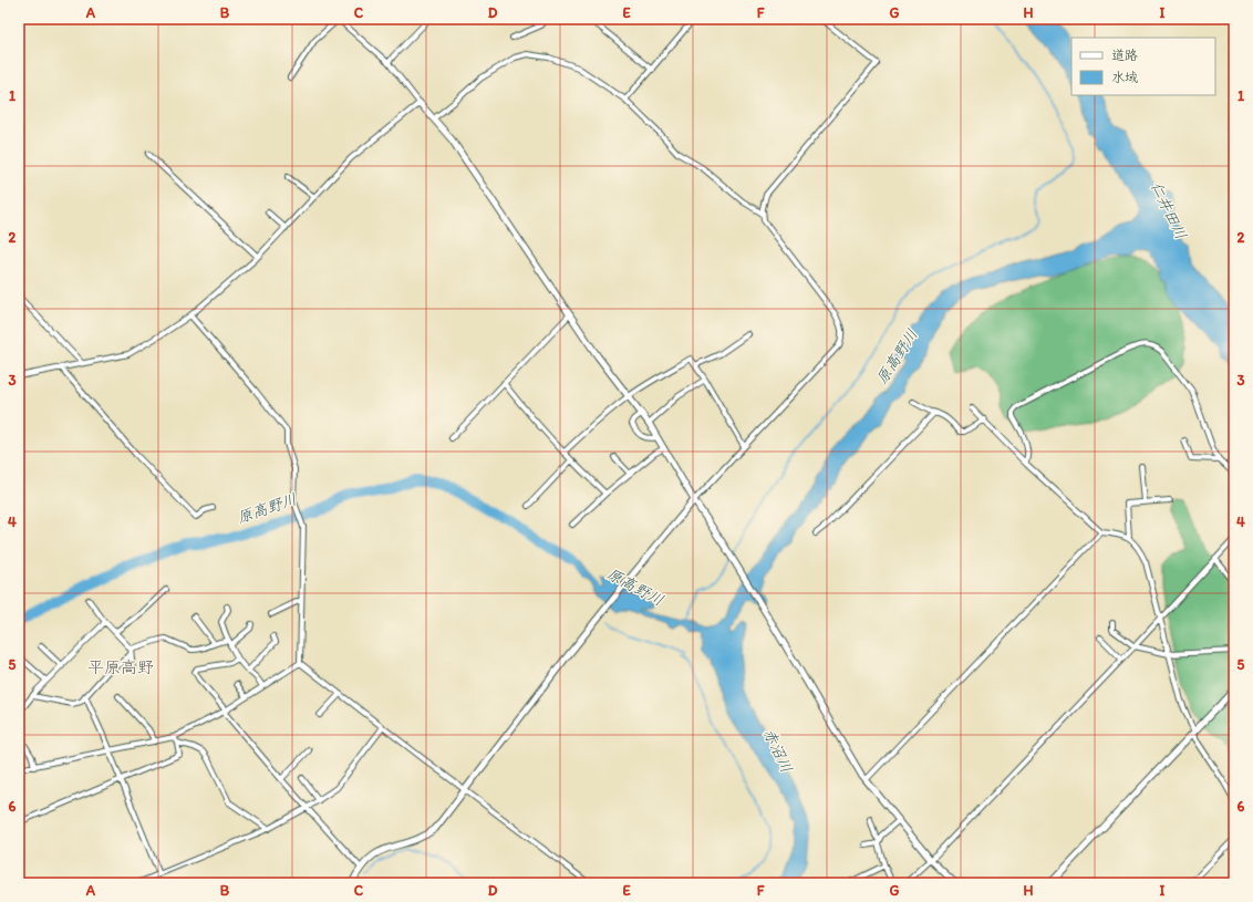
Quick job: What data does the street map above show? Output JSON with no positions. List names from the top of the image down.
{
  "districts": ["平原高野"],
  "water": ["仁井田川", "原高野川", "赤沼川"],
  "legend": ["道路", "水域"],
  "grid": {
    "columns": [
      "A",
      "B",
      "C",
      "D",
      "E",
      "F",
      "G",
      "H",
      "I"
    ],
    "rows": [
      "1",
      "2",
      "3",
      "4",
      "5",
      "6"
    ]
  }
}
